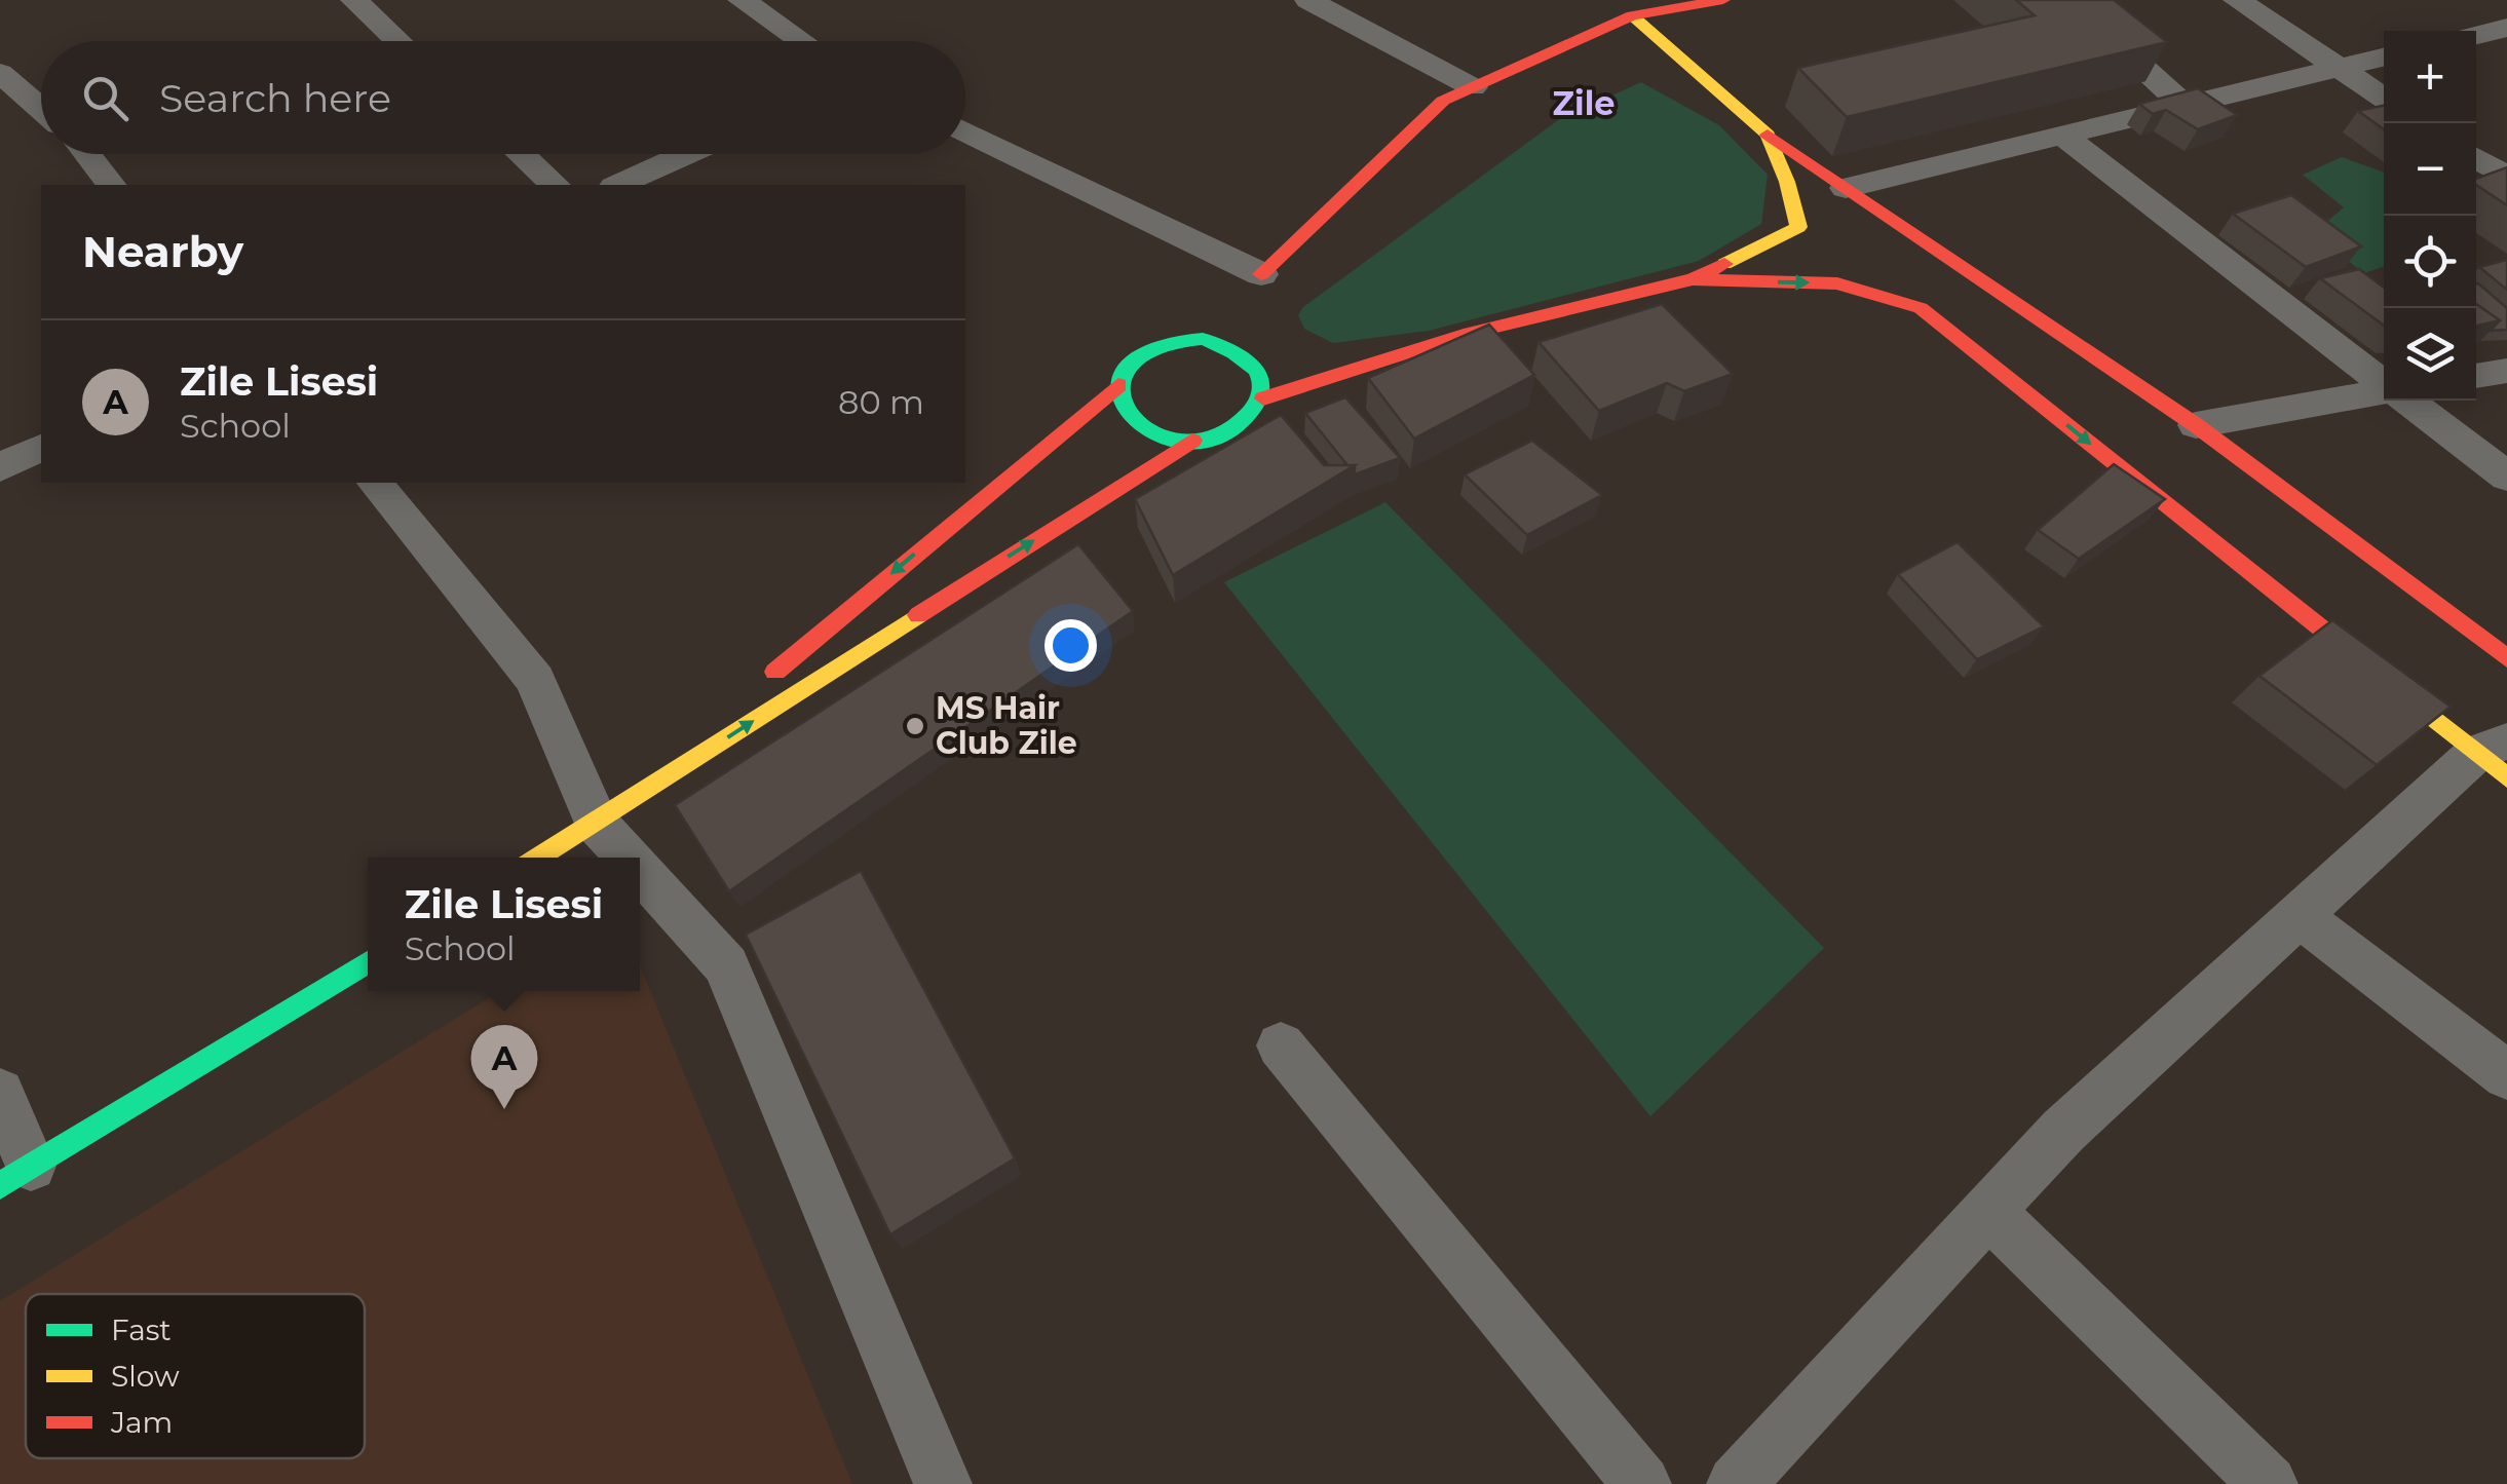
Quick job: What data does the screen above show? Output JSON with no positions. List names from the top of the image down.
{
  "districts": ["Zile"],
  "places": ["MS Hair Club Zile"],
  "legend": ["Fast", "Slow", "Jam"],
  "page": {
    "map_buttons": ["+", "−"],
    "search": "Search here",
    "heading": "Nearby",
    "list": [
      {
        "mark": "A",
        "name": "Zile Lisesi",
        "note": "School",
        "value": "80 m"
      }
    ],
    "popup": ["Zile Lisesi", "School"],
    "pins": "A"
  }
}
